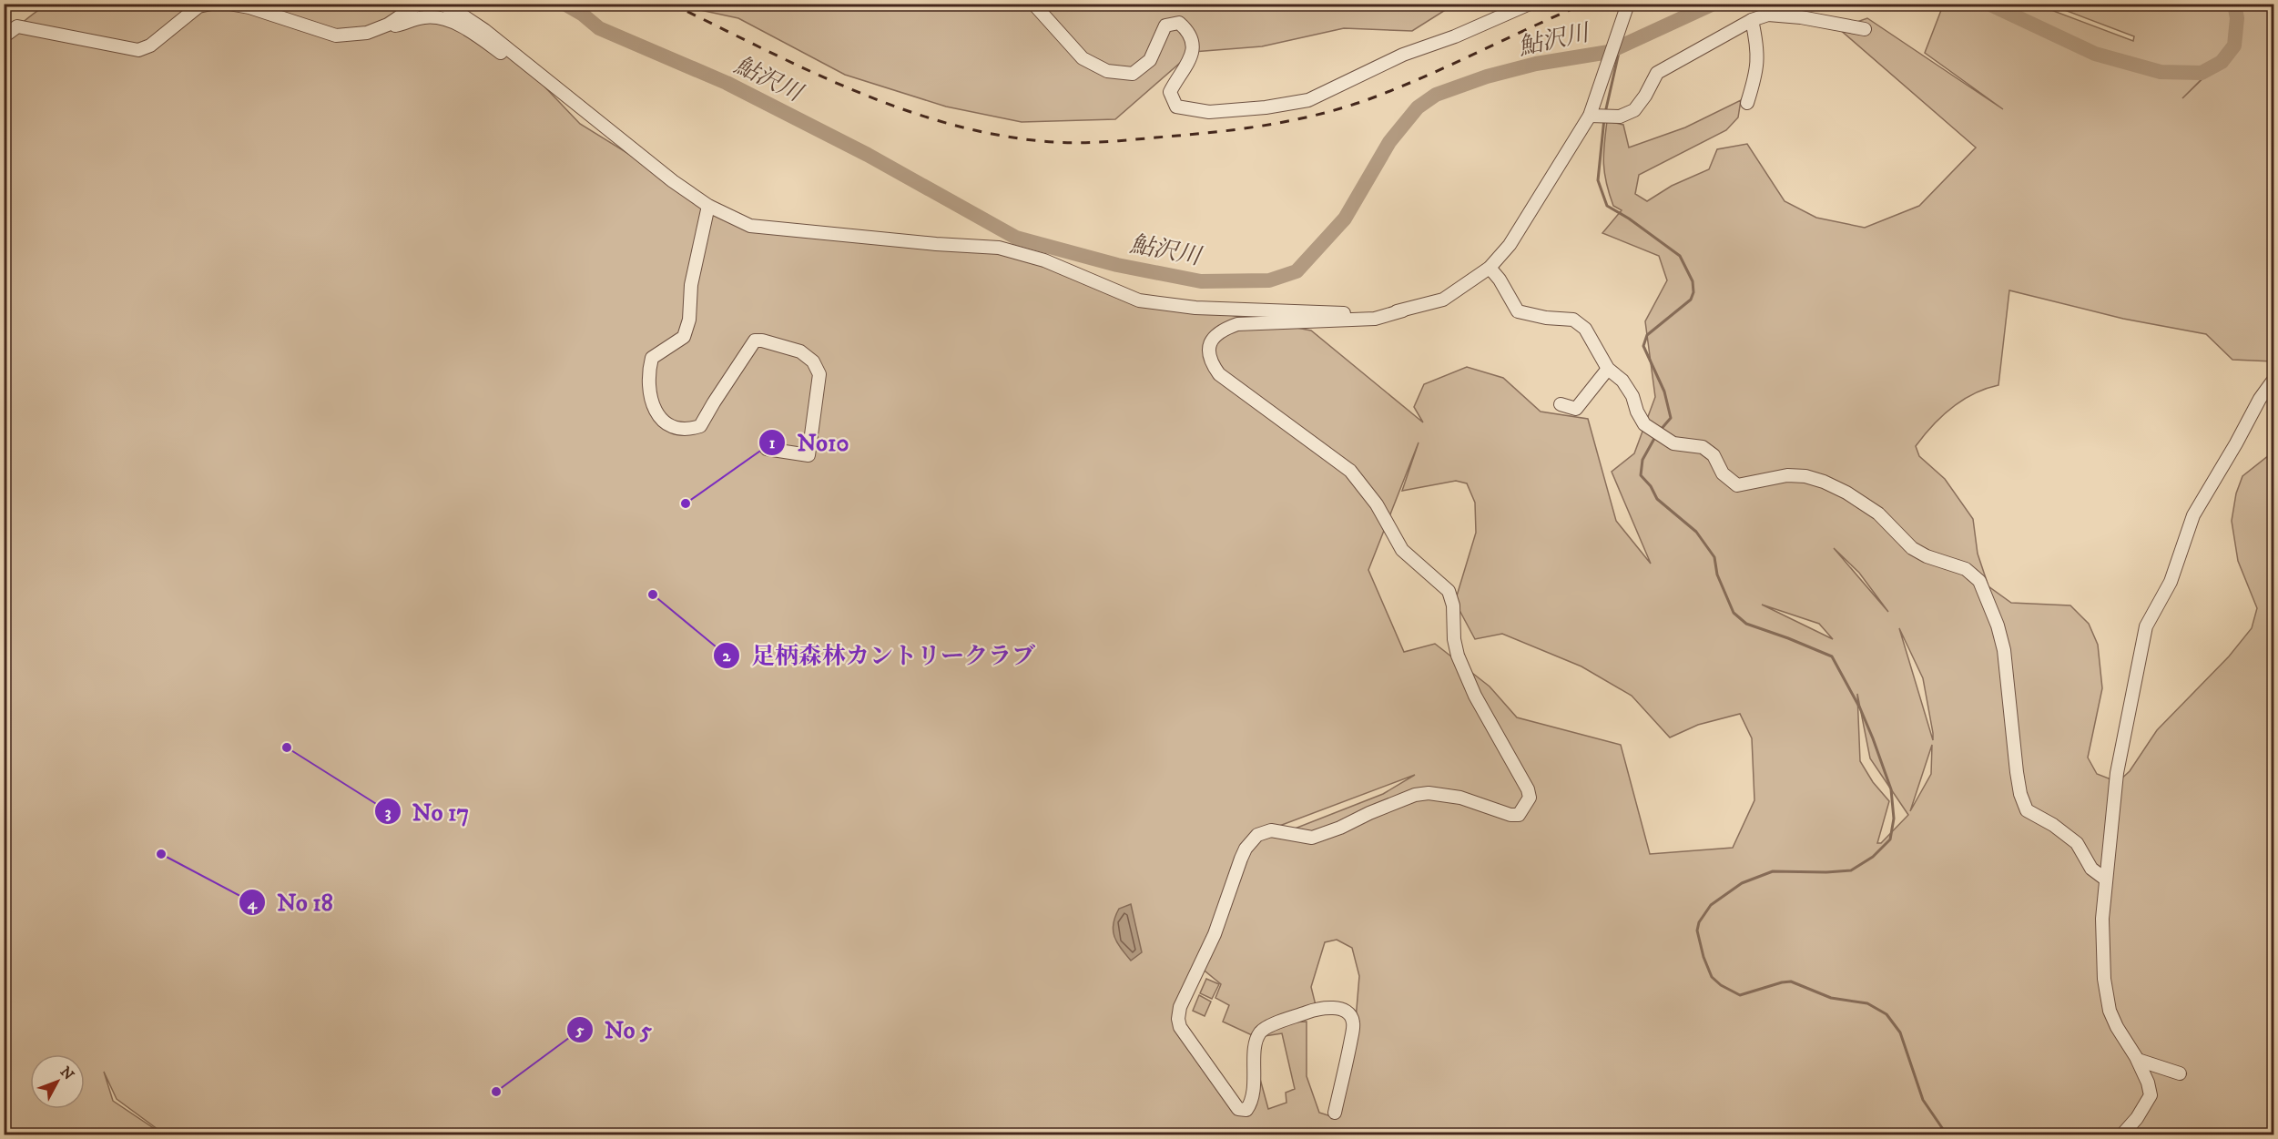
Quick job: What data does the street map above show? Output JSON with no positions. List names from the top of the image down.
{
  "water": ["鮎沢川"],
  "places": [
    "No10",
    "足柄森林カントリークラブ",
    "No 17",
    "No 18",
    "No 5"
  ],
  "north": "top right"
}
